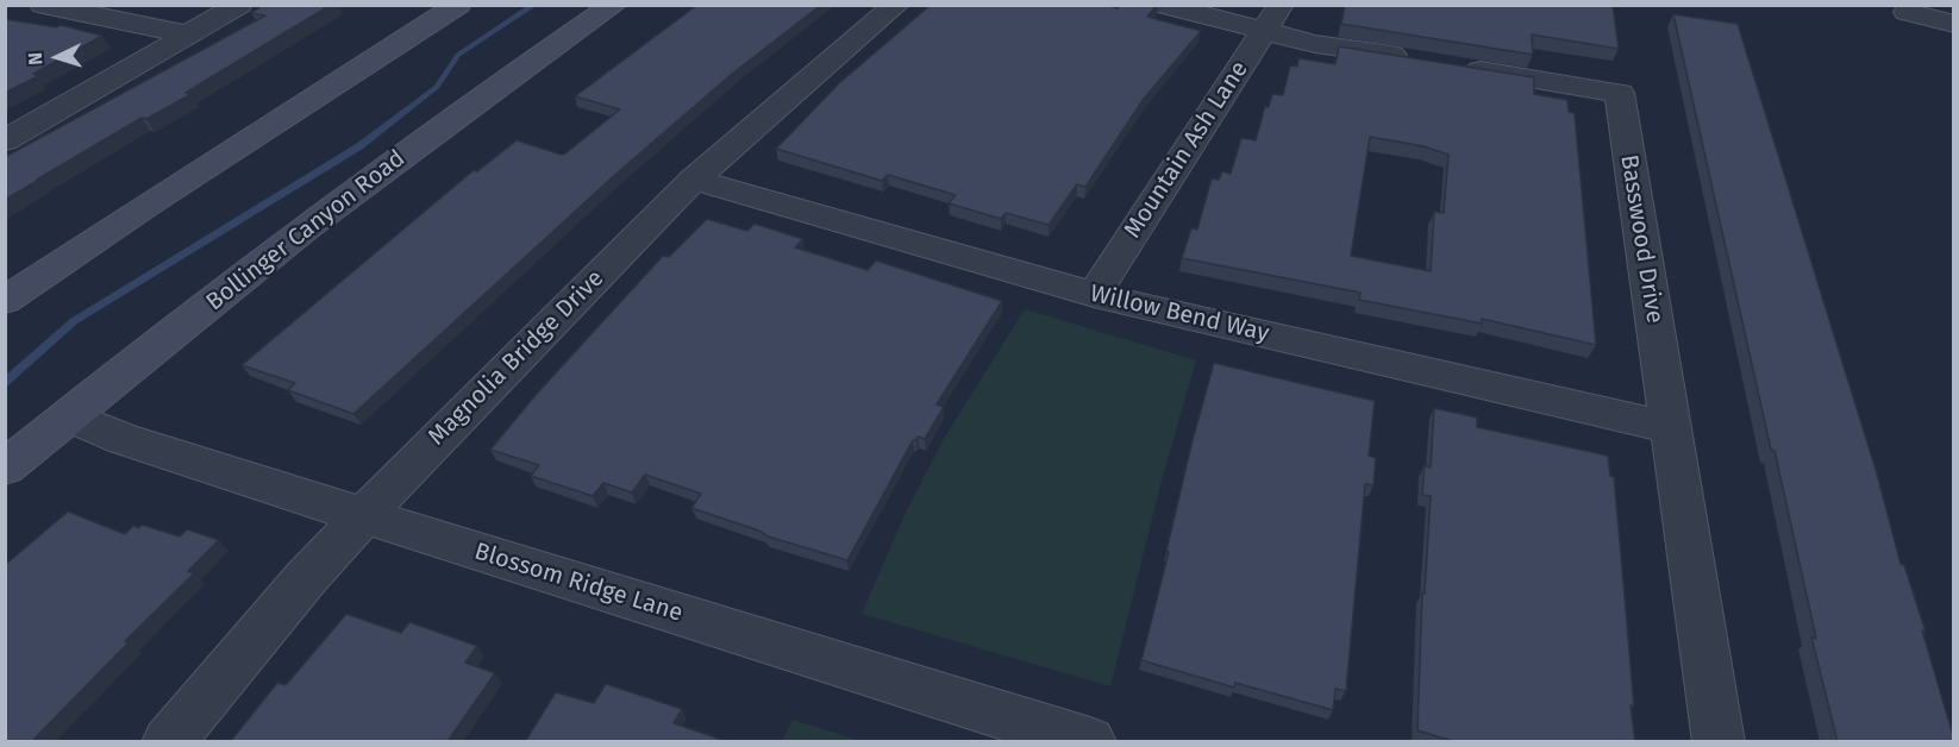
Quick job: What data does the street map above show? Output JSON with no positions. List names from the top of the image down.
{
  "streets": {
    "main road": ["Bollinger Canyon Road"],
    "street": [
      "Mountain Ash Lane",
      "Basswood Drive",
      "Willow Bend Way",
      "Magnolia Bridge Drive",
      "Blossom Ridge Lane"
    ]
  },
  "crossings": [
    ["Mountain Ash Lane", "Basswood Drive"],
    ["Mountain Ash Lane", "Willow Bend Way"],
    ["Bollinger Canyon Road", "Blossom Ridge Lane"],
    ["Basswood Drive", "Willow Bend Way"],
    ["Willow Bend Way", "Magnolia Bridge Drive"],
    ["Magnolia Bridge Drive", "Blossom Ridge Lane"]
  ],
  "north": "left"
}
